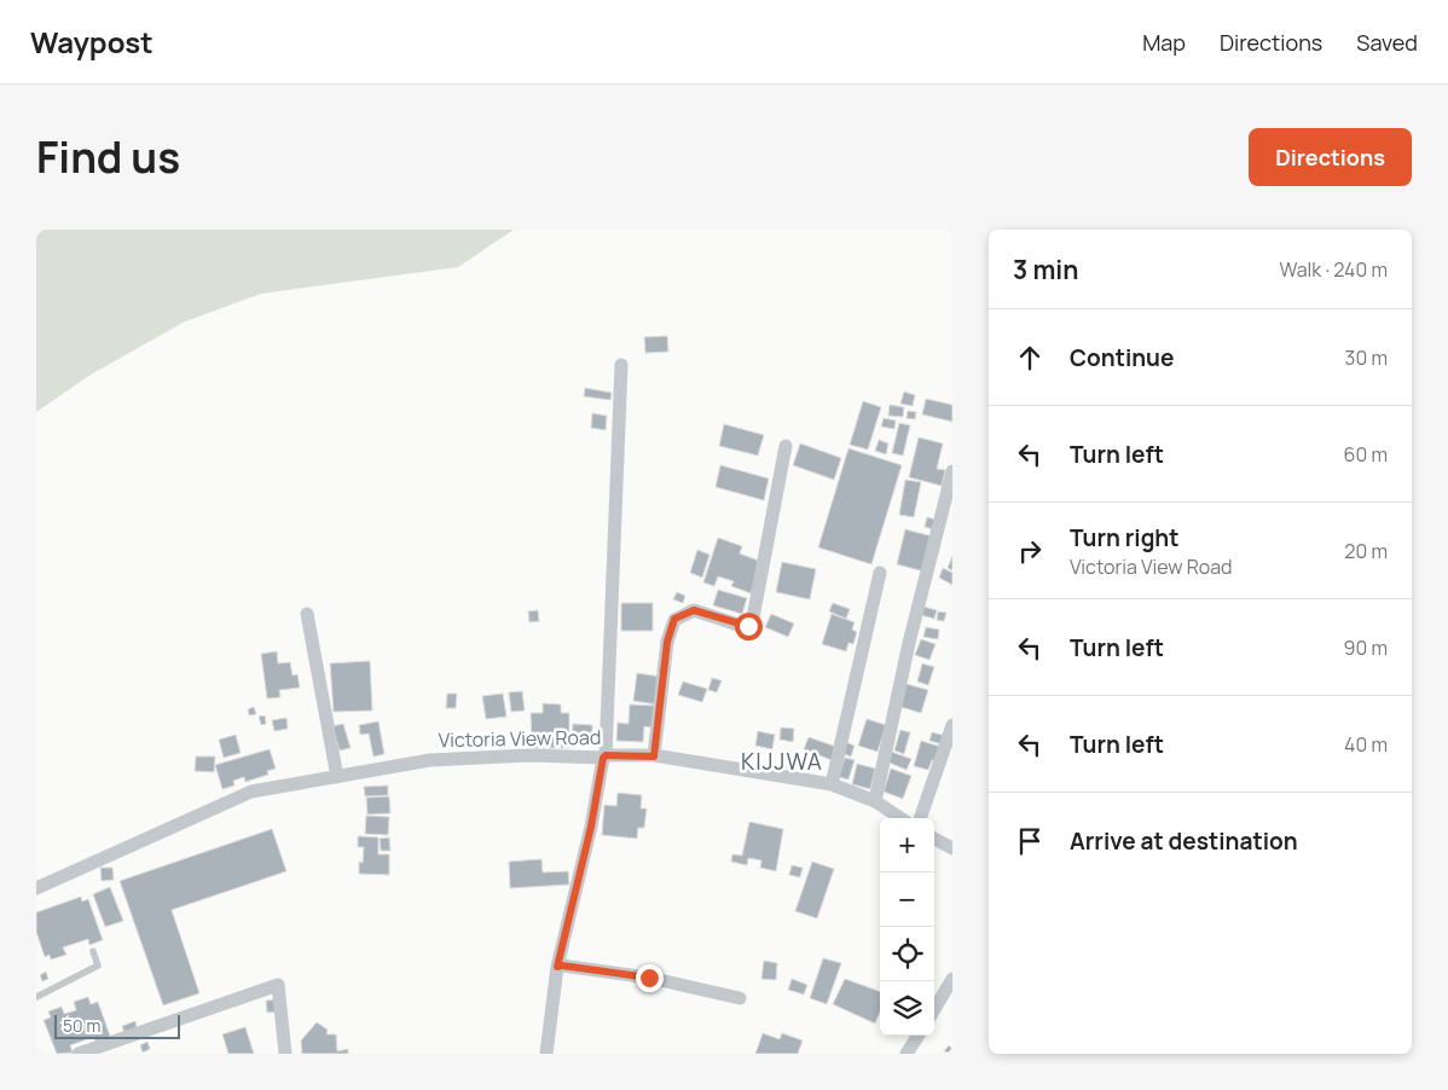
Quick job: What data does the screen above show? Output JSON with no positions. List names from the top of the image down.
{
  "streets": {
    "street": ["Victoria View Road"]
  },
  "districts": ["KIJJWA"],
  "scale_bar": "50 m",
  "page": {
    "header": "Waypost",
    "nav": ["Map", "Directions", "Saved"],
    "title": "Find us",
    "buttons": "Directions",
    "heading": ["3 min", "Walk · 240 m"],
    "list": [
      ["Continue", "30 m"],
      ["Turn left", "60 m"],
      ["Turn right", "Victoria View Road", "20 m"],
      ["Turn left", "90 m"],
      ["Turn left", "40 m"],
      "Arrive at destination"
    ],
    "map_buttons": ["+", "−"],
    "scale": "50 m"
  }
}
